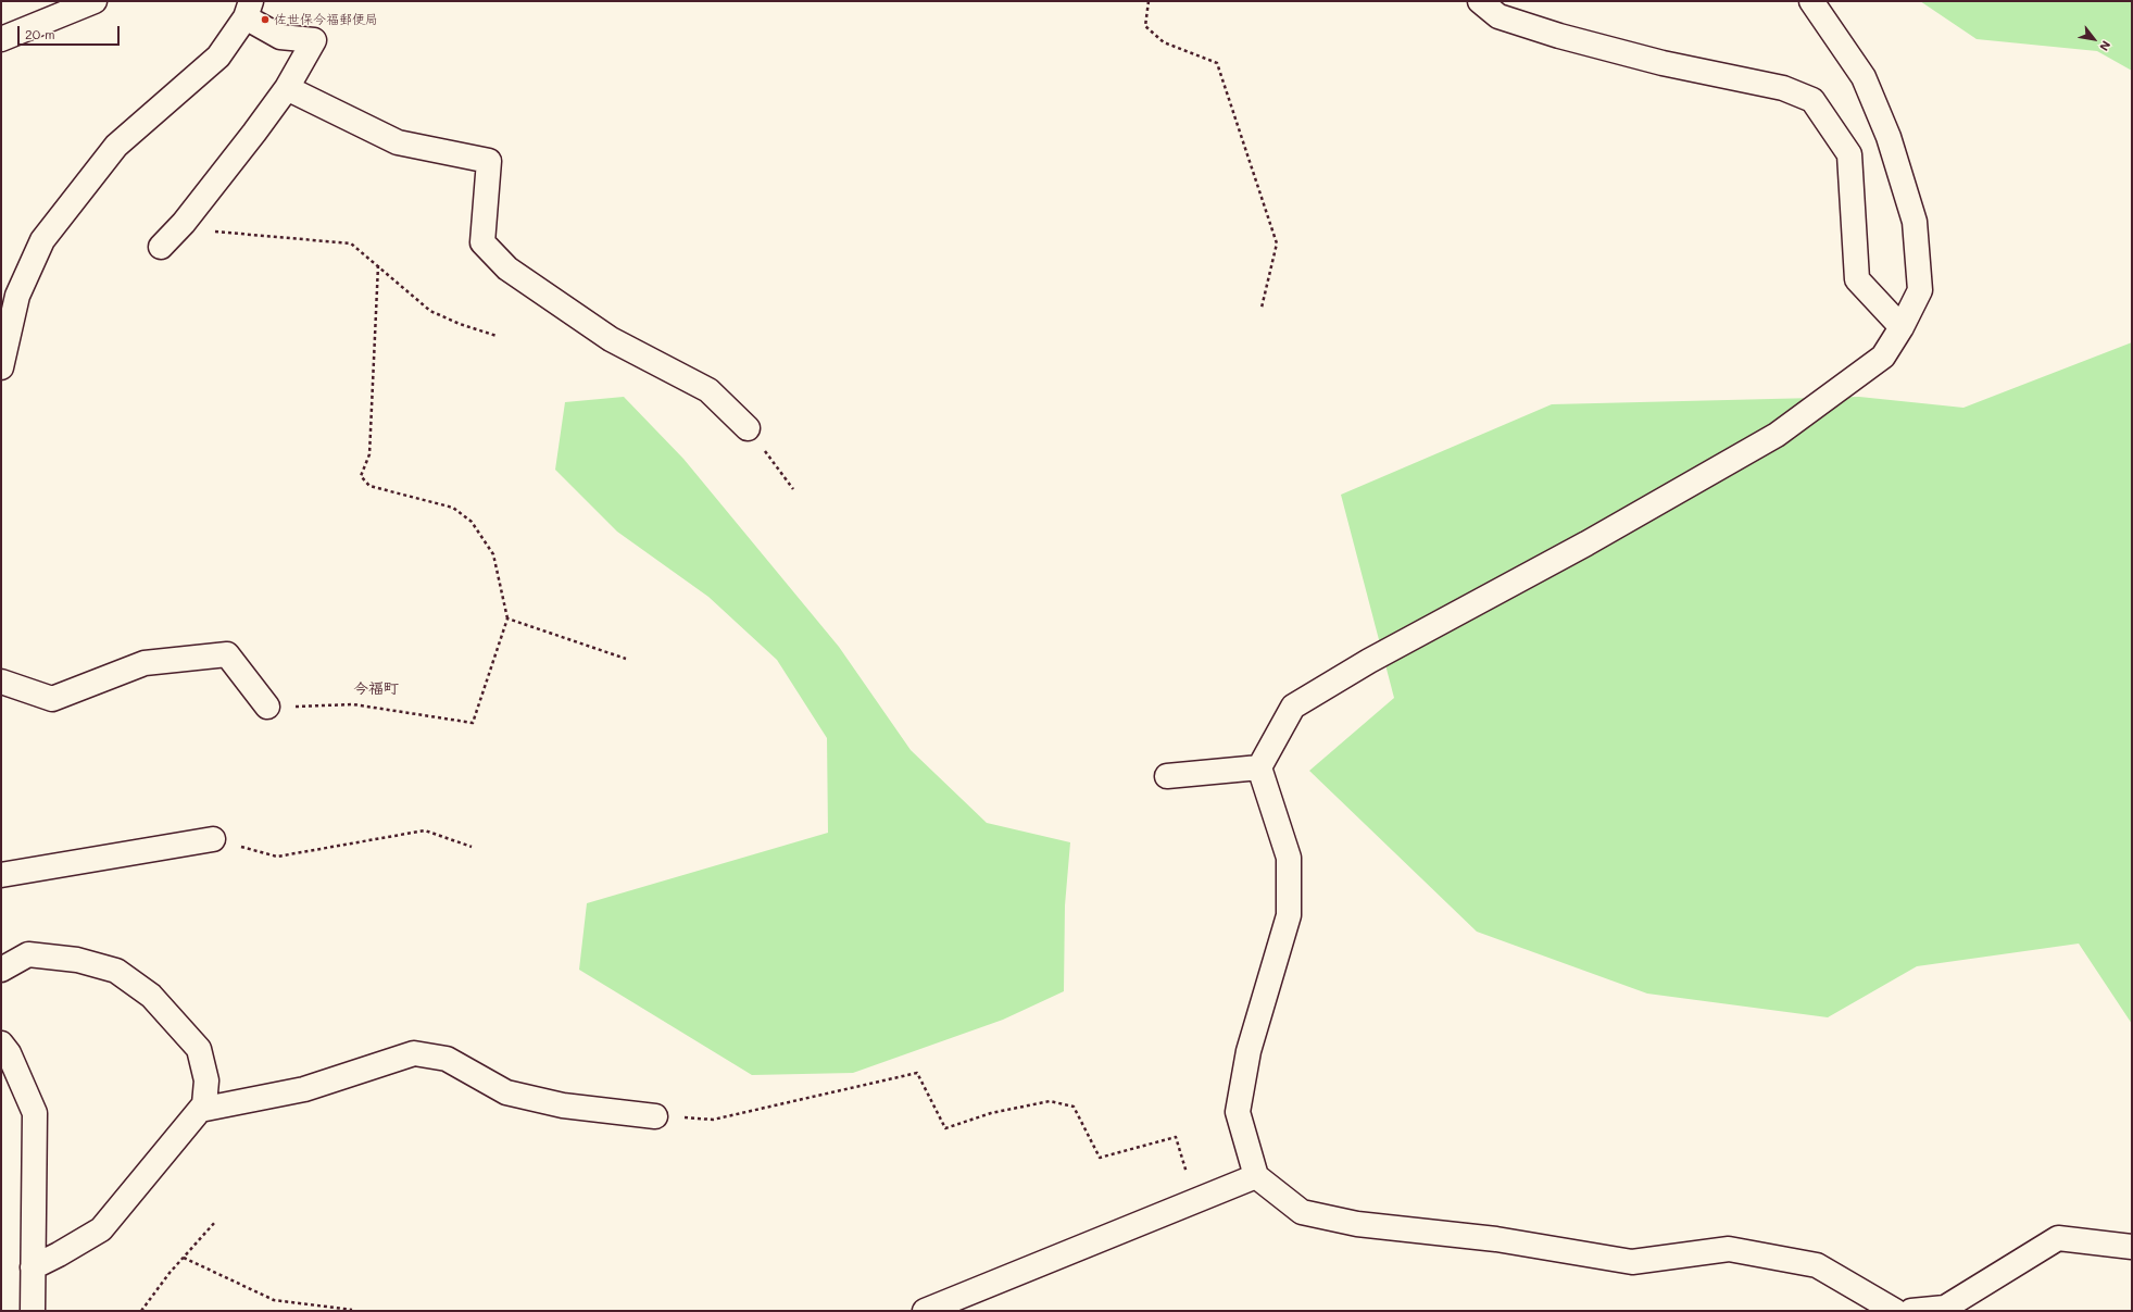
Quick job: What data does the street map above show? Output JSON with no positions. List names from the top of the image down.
{
  "districts": ["今福町"],
  "places": ["佐世保今福郵便局"],
  "scale_bar": "20 m",
  "north": "bottom right"
}
